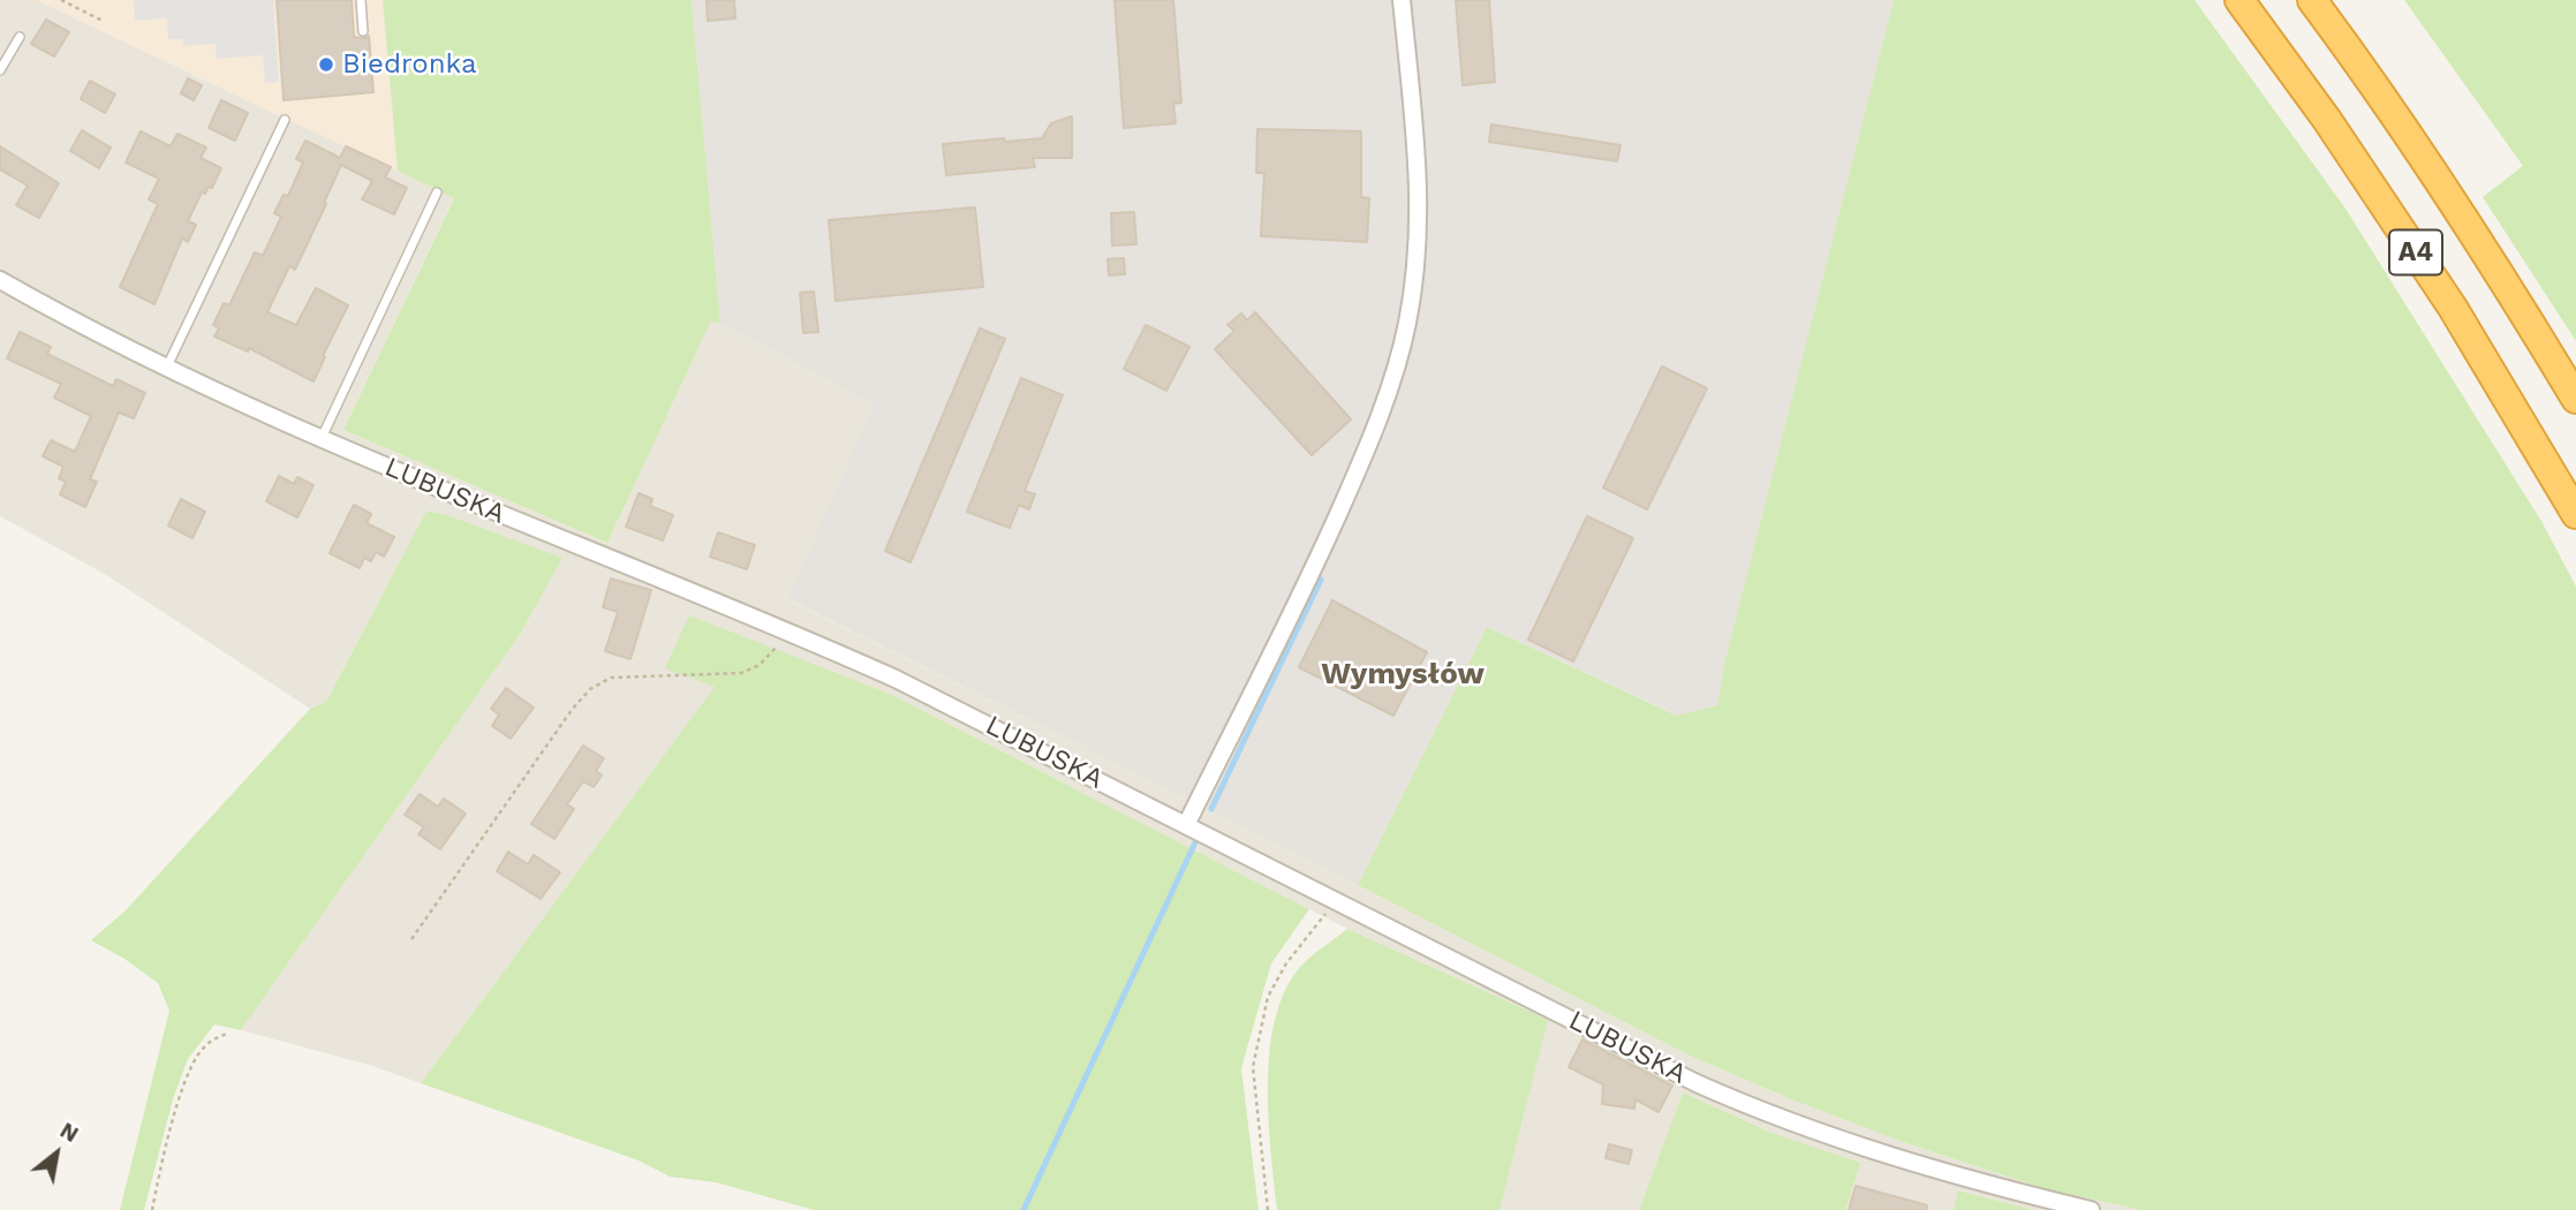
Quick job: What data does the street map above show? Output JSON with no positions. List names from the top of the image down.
{
  "streets": {
    "highway": ["A4"],
    "street": ["LUBUSKA"]
  },
  "districts": ["Wymysłów"],
  "places": ["Biedronka"],
  "north": "top right"
}
